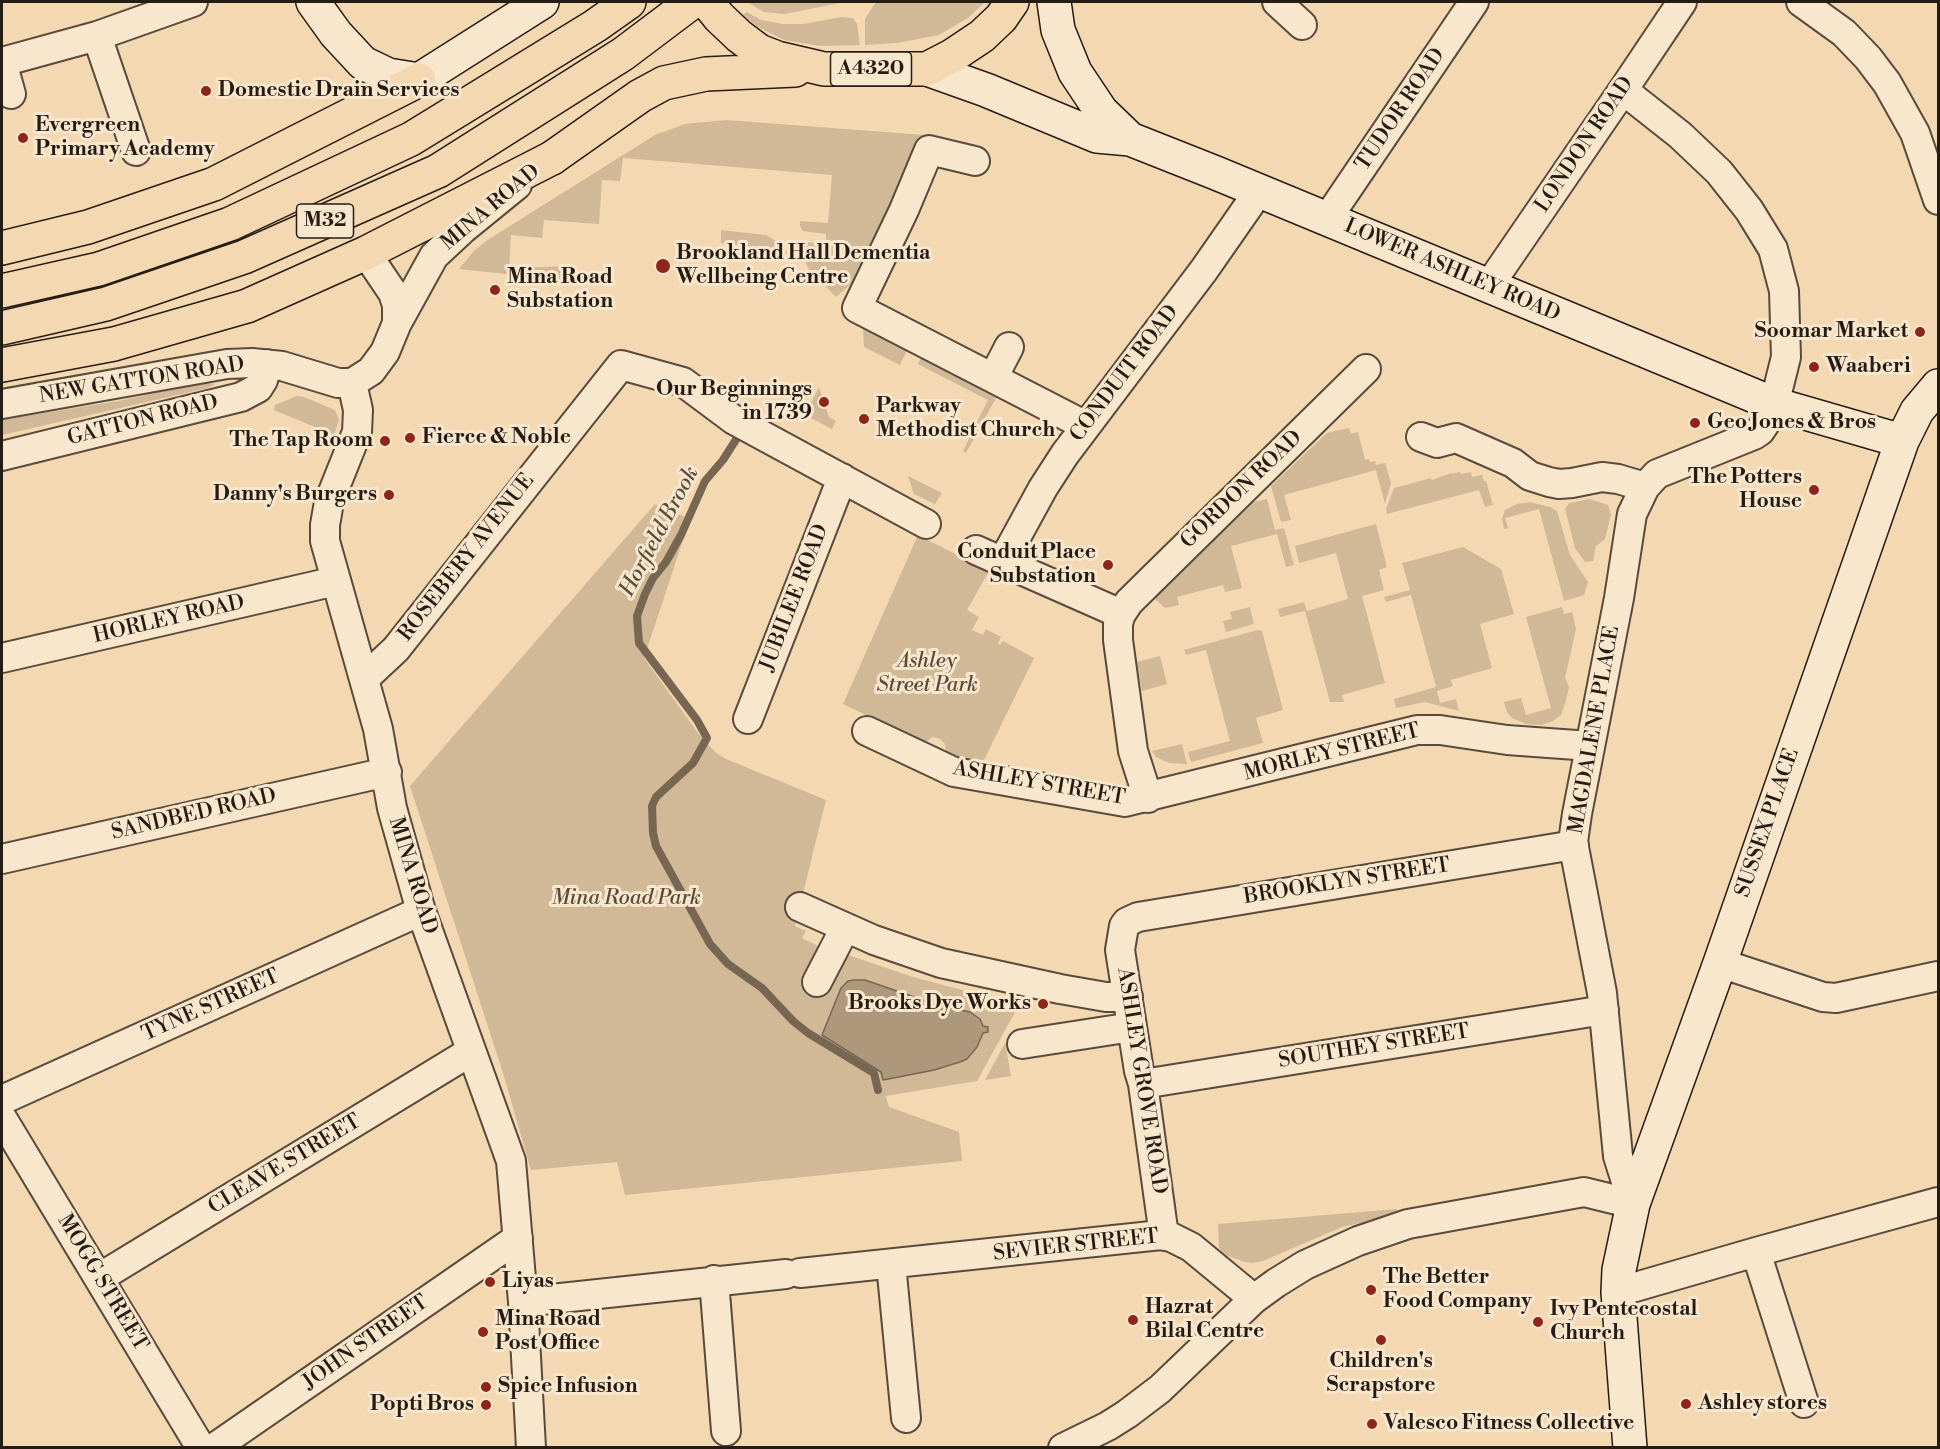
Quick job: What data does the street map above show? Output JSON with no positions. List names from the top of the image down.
{
  "streets": {
    "main road": [
      "A4320",
      "M32",
      "LOWER ASHLEY ROAD",
      "SUSSEX PLACE"
    ],
    "street": [
      "TUDOR ROAD",
      "LONDON ROAD",
      "MINA ROAD",
      "CONDUIT ROAD",
      "NEW GATTON ROAD",
      "GATTON ROAD",
      "GORDON ROAD",
      "ROSEBERY AVENUE",
      "JUBILEE ROAD",
      "HORLEY ROAD",
      "MAGDALENE PLACE",
      "MORLEY STREET",
      "ASHLEY STREET",
      "SANDBED ROAD",
      "BROOKLYN STREET",
      "TYNE STREET",
      "SOUTHEY STREET",
      "ASHLEY GROVE ROAD",
      "CLEAVE STREET",
      "SEVIER STREET",
      "MOGG STREET",
      "JOHN STREET"
    ]
  },
  "crossings": [
    ["A4320", "M32"],
    ["A4320", "LOWER ASHLEY ROAD"],
    ["TUDOR ROAD", "LOWER ASHLEY ROAD"],
    ["LONDON ROAD", "LOWER ASHLEY ROAD"],
    ["LONDON ROAD", "MAGDALENE PLACE"],
    ["MINA ROAD", "M32"],
    ["MINA ROAD", "NEW GATTON ROAD"],
    ["MINA ROAD", "ROSEBERY AVENUE"],
    ["MINA ROAD", "HORLEY ROAD"],
    ["MINA ROAD", "SANDBED ROAD"],
    ["MINA ROAD", "TYNE STREET"],
    ["MINA ROAD", "CLEAVE STREET"],
    ["MINA ROAD", "SEVIER STREET"],
    ["MINA ROAD", "JOHN STREET"],
    ["LOWER ASHLEY ROAD", "CONDUIT ROAD"],
    ["LOWER ASHLEY ROAD", "MAGDALENE PLACE"],
    ["LOWER ASHLEY ROAD", "SUSSEX PLACE"],
    ["NEW GATTON ROAD", "GATTON ROAD"],
    ["ROSEBERY AVENUE", "JUBILEE ROAD"],
    ["MAGDALENE PLACE", "MORLEY STREET"],
    ["MAGDALENE PLACE", "SUSSEX PLACE"],
    ["MAGDALENE PLACE", "BROOKLYN STREET"],
    ["MAGDALENE PLACE", "SOUTHEY STREET"],
    ["MORLEY STREET", "ASHLEY STREET"],
    ["BROOKLYN STREET", "ASHLEY GROVE ROAD"],
    ["SOUTHEY STREET", "ASHLEY GROVE ROAD"],
    ["ASHLEY GROVE ROAD", "SEVIER STREET"],
    ["CLEAVE STREET", "MOGG STREET"]
  ],
  "water": ["Horfield Brook"],
  "parks": ["Ashley Street Park", "Mina Road Park"],
  "places": [
    "Domestic Drain Services",
    "Evergreen Primary Academy",
    "Brookland Hall Dementia Wellbeing Centre",
    "Mina Road Substation",
    "Soomar Market",
    "Waaberi",
    "Our Beginnings in 1739",
    "Parkway Methodist Church",
    "Geo Jones & Bros",
    "Fierce & Noble",
    "The Tap Room",
    "The Potters House",
    "Danny's Burgers",
    "Conduit Place Substation",
    "Brooks Dye Works",
    "Liyas",
    "The Better Food Company",
    "Hazrat Bilal Centre",
    "Ivy Pentecostal Church",
    "Mina Road Post Office",
    "Children's Scrapstore",
    "Spice Infusion",
    "Ashley stores",
    "Popti Bros",
    "Valesco Fitness Collective"
  ]
}
